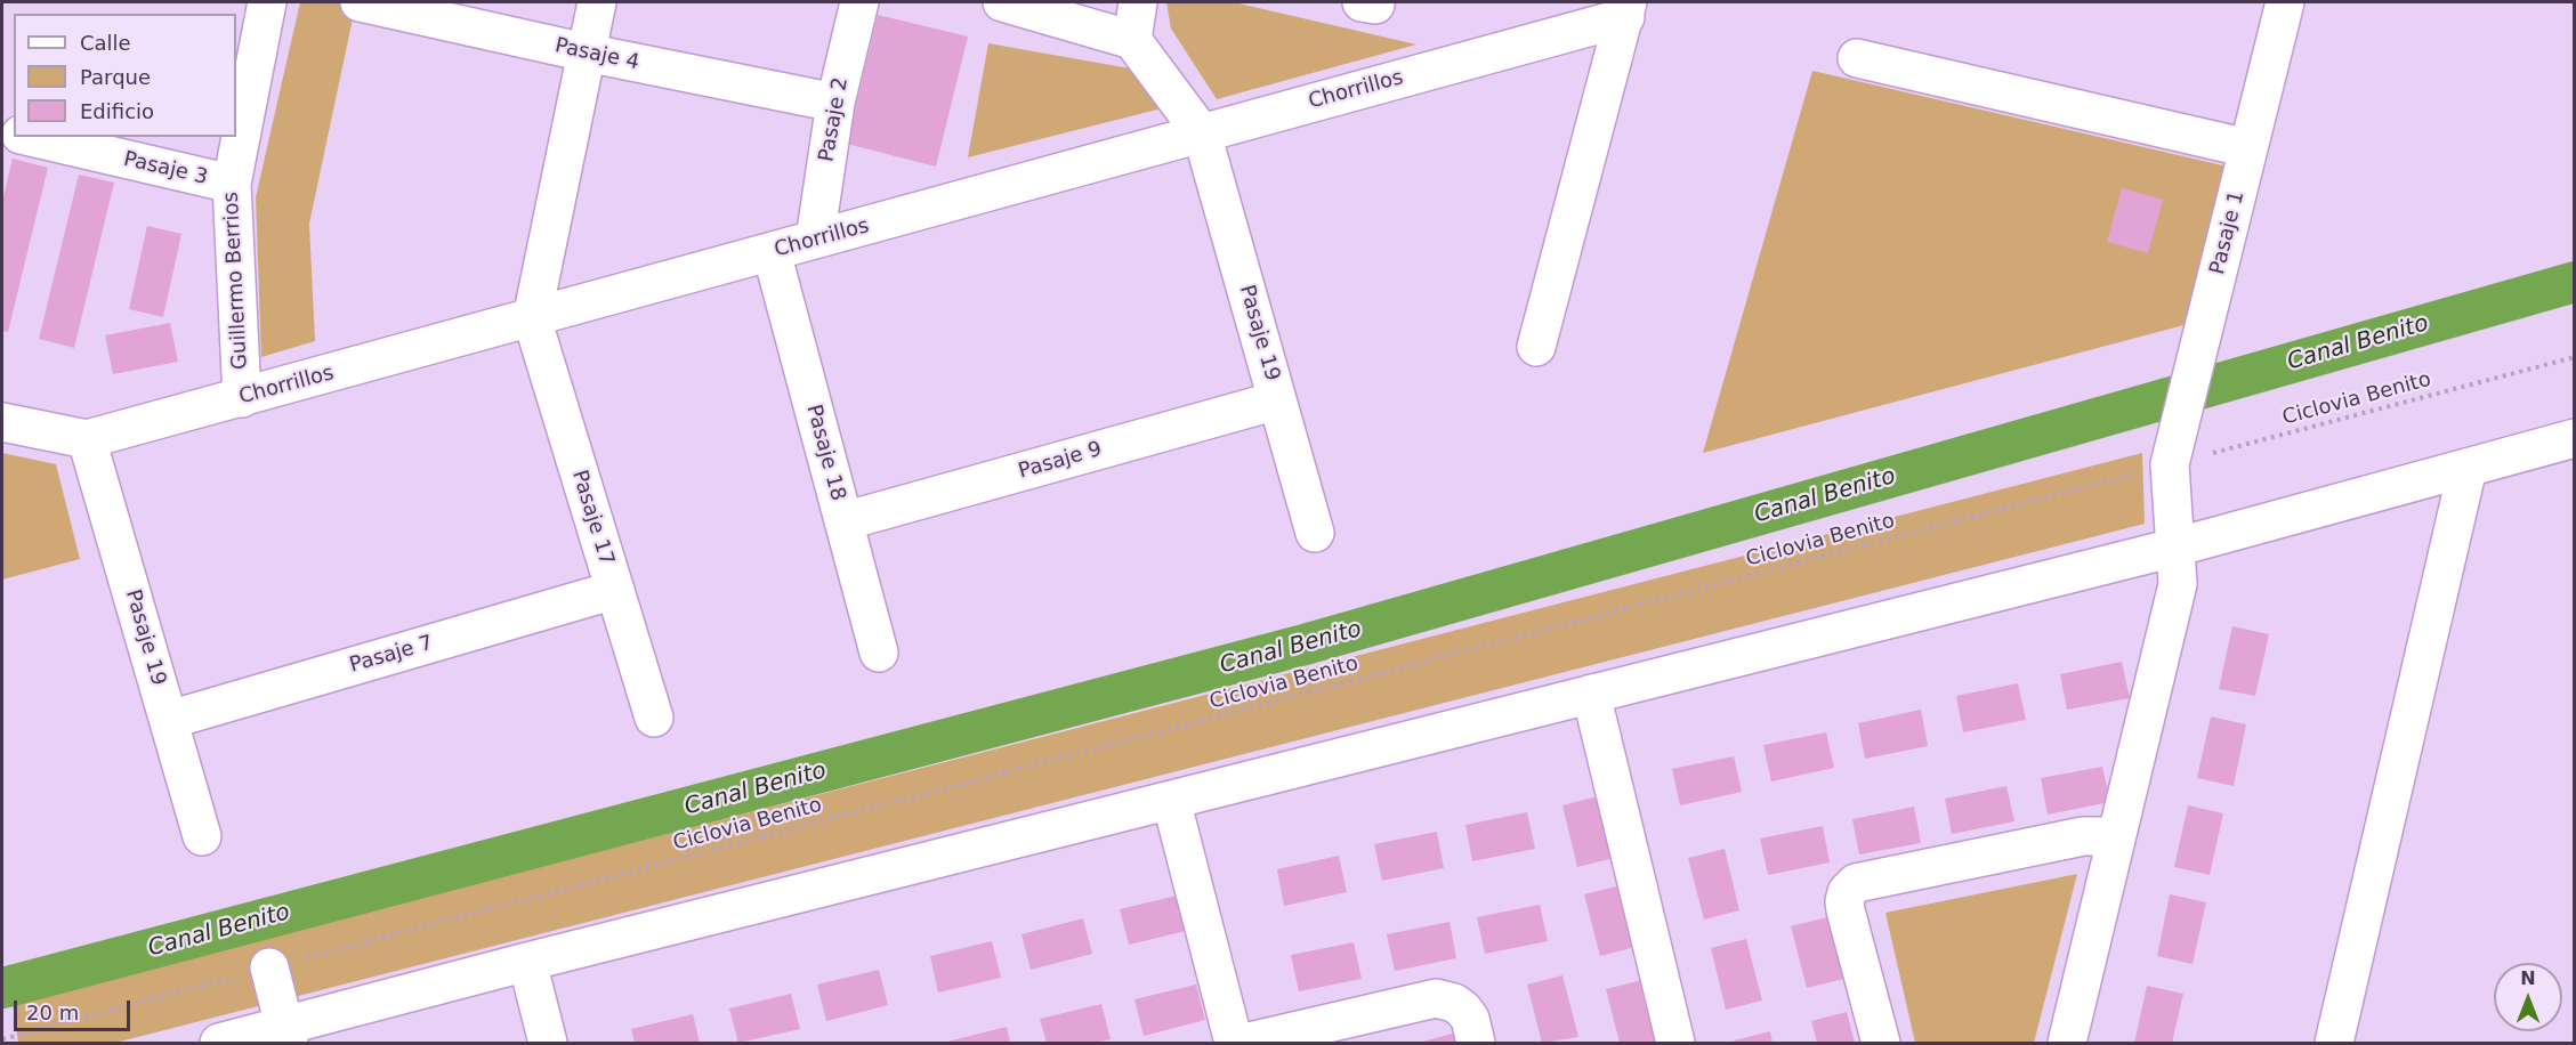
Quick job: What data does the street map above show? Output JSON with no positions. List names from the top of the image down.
{
  "streets": {
    "street": [
      "Pasaje 4",
      "Chorrillos",
      "Pasaje 2",
      "Pasaje 3",
      "Pasaje 1",
      "Guillermo Berrios",
      "Pasaje 19",
      "Pasaje 18",
      "Pasaje 9",
      "Pasaje 17",
      "Pasaje 7"
    ],
    "path": ["Ciclovia Benito"]
  },
  "crossings": [
    ["Pasaje 4", "Pasaje 2"],
    ["Chorrillos", "Pasaje 2"],
    ["Chorrillos", "Guillermo Berrios"],
    ["Chorrillos", "Pasaje 19"],
    ["Chorrillos", "Pasaje 18"],
    ["Chorrillos", "Pasaje 17"],
    ["Pasaje 3", "Guillermo Berrios"],
    ["Pasaje 1", "Ciclovia Benito"],
    ["Pasaje 19", "Pasaje 9"],
    ["Pasaje 19", "Pasaje 7"],
    ["Pasaje 18", "Pasaje 9"],
    ["Pasaje 17", "Pasaje 7"]
  ],
  "water": ["Canal Benito"],
  "legend": ["Calle", "Parque", "Edificio"],
  "scale_bar": "20 m",
  "north": "top"
}
